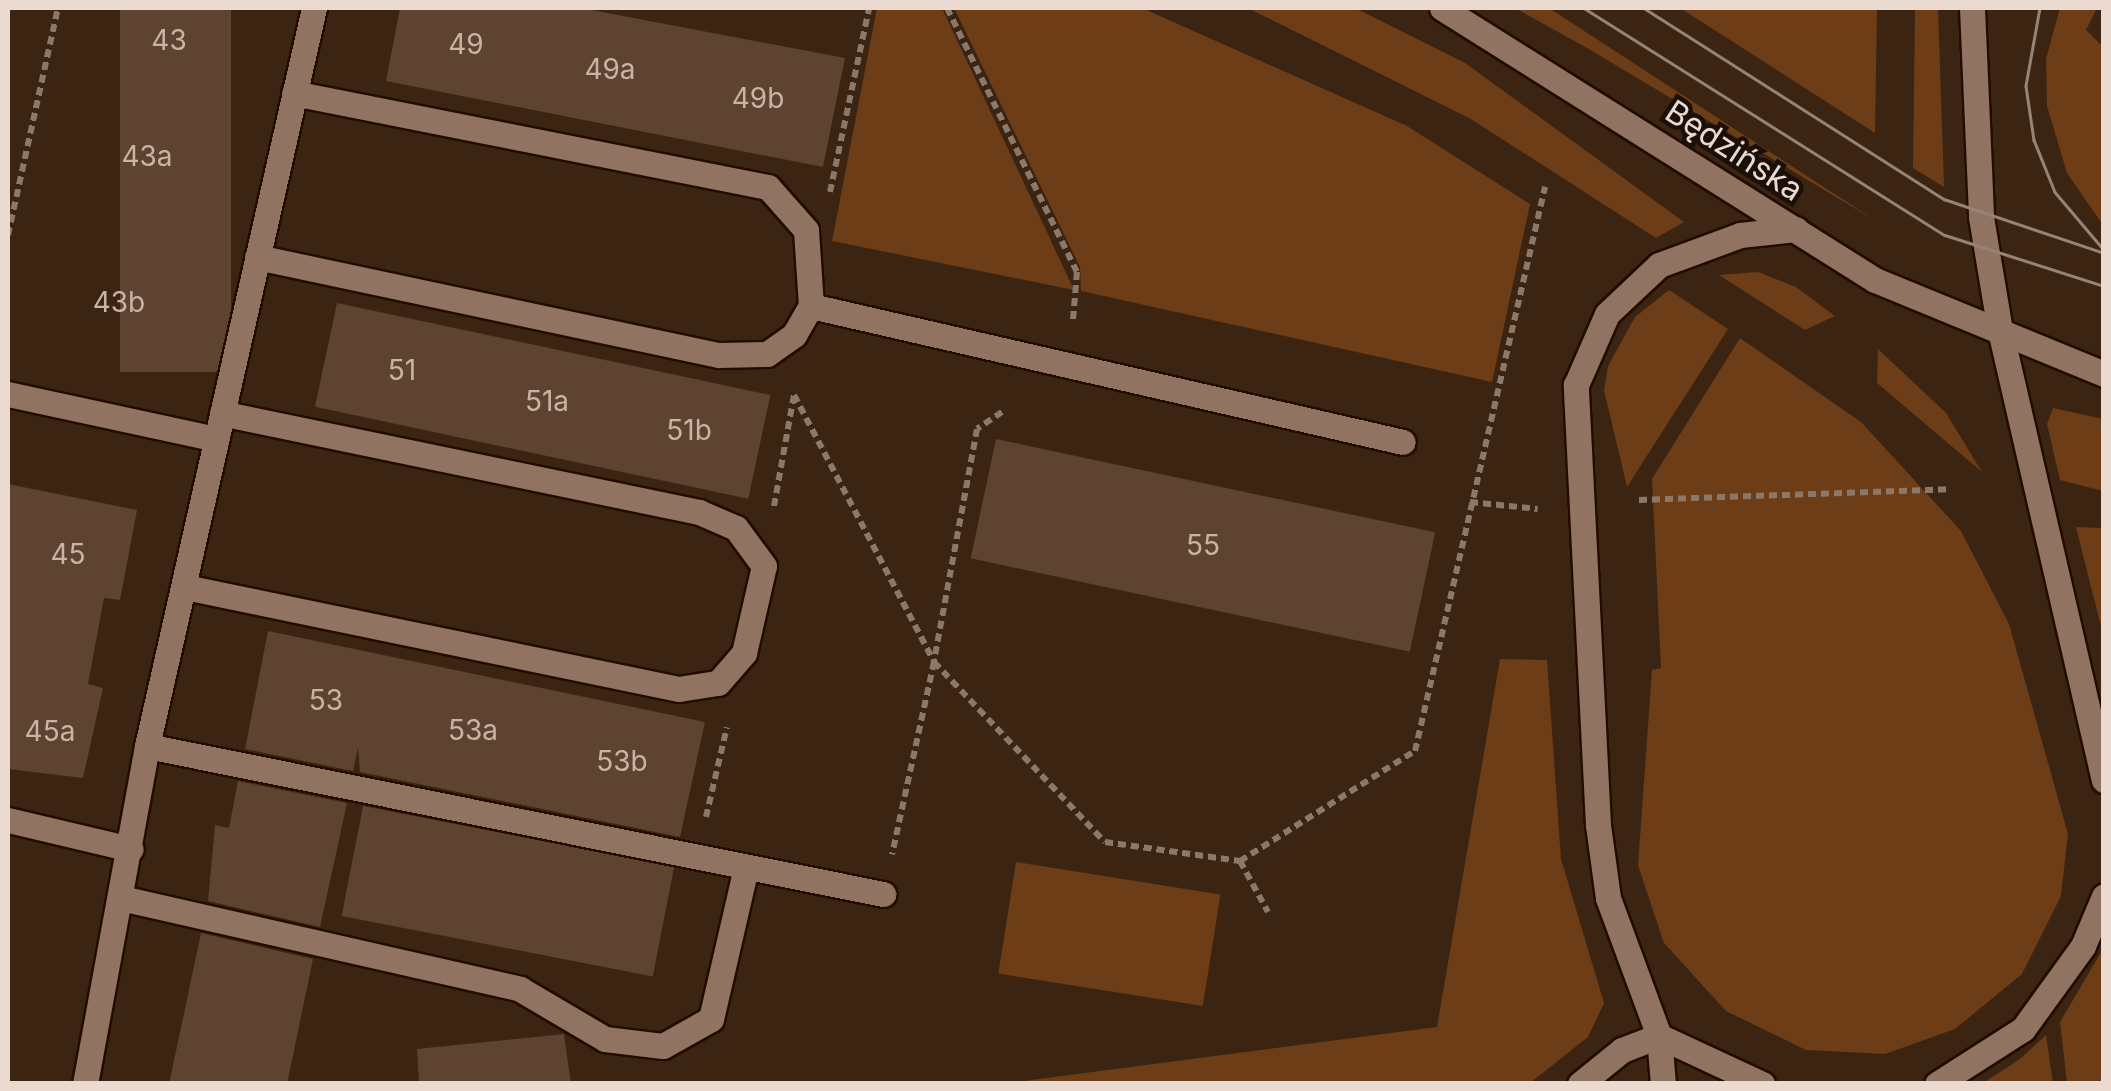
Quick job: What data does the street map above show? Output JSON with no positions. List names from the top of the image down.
{
  "streets": {
    "street": ["Będzińska"]
  },
  "house_numbers": [
    "43",
    "49",
    "49a",
    "49b",
    "43a",
    "43b",
    "51",
    "51a",
    "51b",
    "55",
    "45",
    "53",
    "53a",
    "45a",
    "53b"
  ]
}
